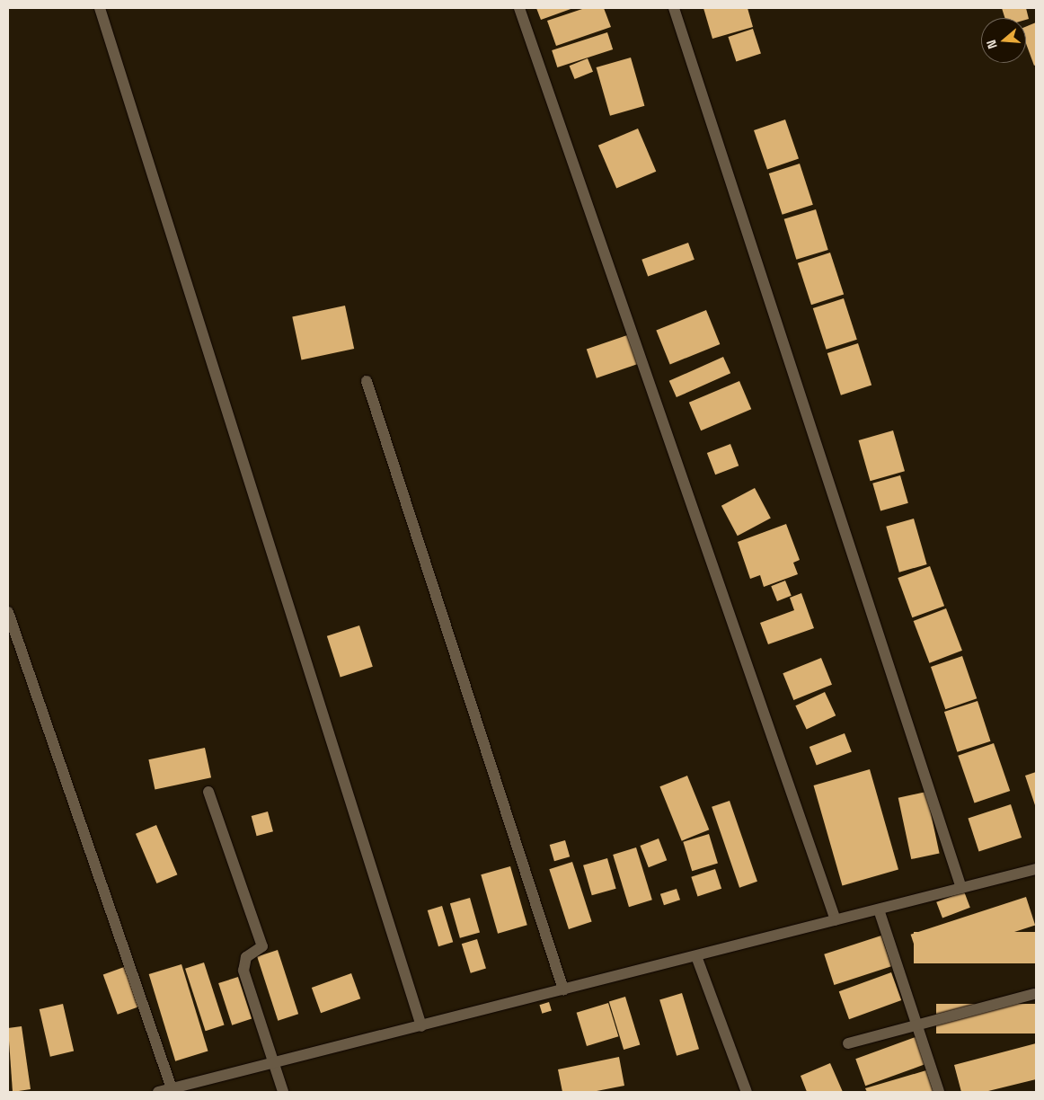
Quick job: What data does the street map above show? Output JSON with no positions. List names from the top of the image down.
{
  "north": "left"
}
